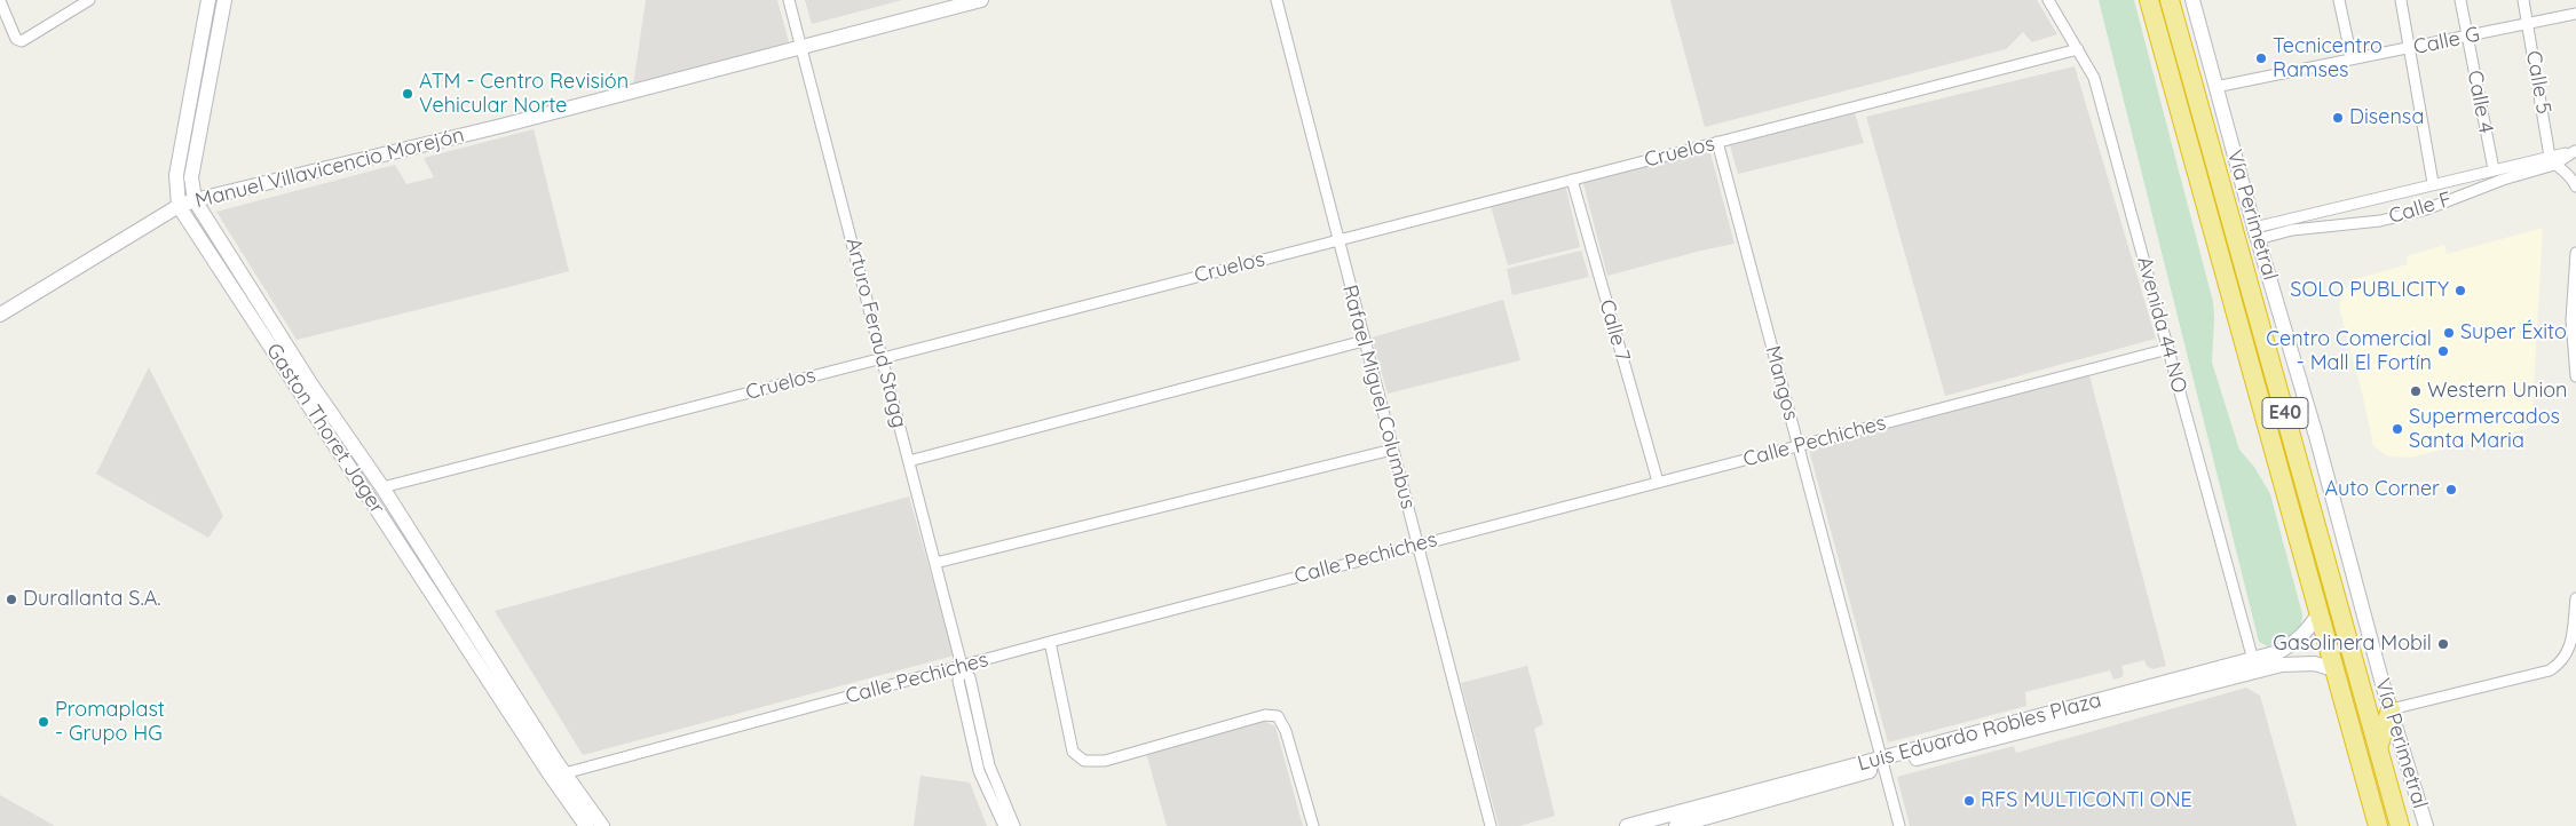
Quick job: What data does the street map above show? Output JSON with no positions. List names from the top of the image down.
{
  "streets": {
    "highway": ["Vía Perimetral", "E40"],
    "street": [
      "Calle G",
      "Calle 5",
      "Calle 4",
      "Cruelos",
      "Manuel Villavicencio Morejón",
      "Calle F",
      "Avenida 44 NO",
      "Calle 7",
      "Arturo Feraud Stagg",
      "Mangos",
      "Rafael Miguel Columbus",
      "Gaston Thoret Jager",
      "Calle Pechiches",
      "Luis Eduardo Robles Plaza"
    ]
  },
  "crossings": [
    ["Calle G", "Calle 5"],
    ["Calle G", "Calle 4"],
    ["Calle G", "Vía Perimetral"],
    ["Calle 5", "Calle F"],
    ["Calle 4", "Calle F"],
    ["Cruelos", "Avenida 44 NO"],
    ["Cruelos", "Calle 7"],
    ["Cruelos", "Arturo Feraud Stagg"],
    ["Cruelos", "Mangos"],
    ["Cruelos", "Rafael Miguel Columbus"],
    ["Cruelos", "Gaston Thoret Jager"],
    ["Manuel Villavicencio Morejón", "Arturo Feraud Stagg"],
    ["Manuel Villavicencio Morejón", "Gaston Thoret Jager"],
    ["Calle F", "Vía Perimetral"],
    ["Vía Perimetral", "Luis Eduardo Robles Plaza"],
    ["Avenida 44 NO", "Calle Pechiches"],
    ["Avenida 44 NO", "Luis Eduardo Robles Plaza"],
    ["Calle 7", "Calle Pechiches"],
    ["Arturo Feraud Stagg", "Calle Pechiches"],
    ["Mangos", "Calle Pechiches"],
    ["Mangos", "Luis Eduardo Robles Plaza"],
    ["Rafael Miguel Columbus", "Calle Pechiches"],
    ["Gaston Thoret Jager", "Calle Pechiches"]
  ],
  "places": [
    "Tecnicentro Ramses",
    "ATM - Centro Revisión Vehicular Norte",
    "Disensa",
    "SOLO PUBLICITY",
    "Super Éxito",
    "Centro Comercial - Mall El Fortín",
    "Western Union",
    "Supermercados Santa Maria",
    "Auto Corner",
    "Durallanta S.A.",
    "Gasolinera Mobil",
    "Promaplast - Grupo HG",
    "RFS MULTICONTI ONE"
  ]
}
